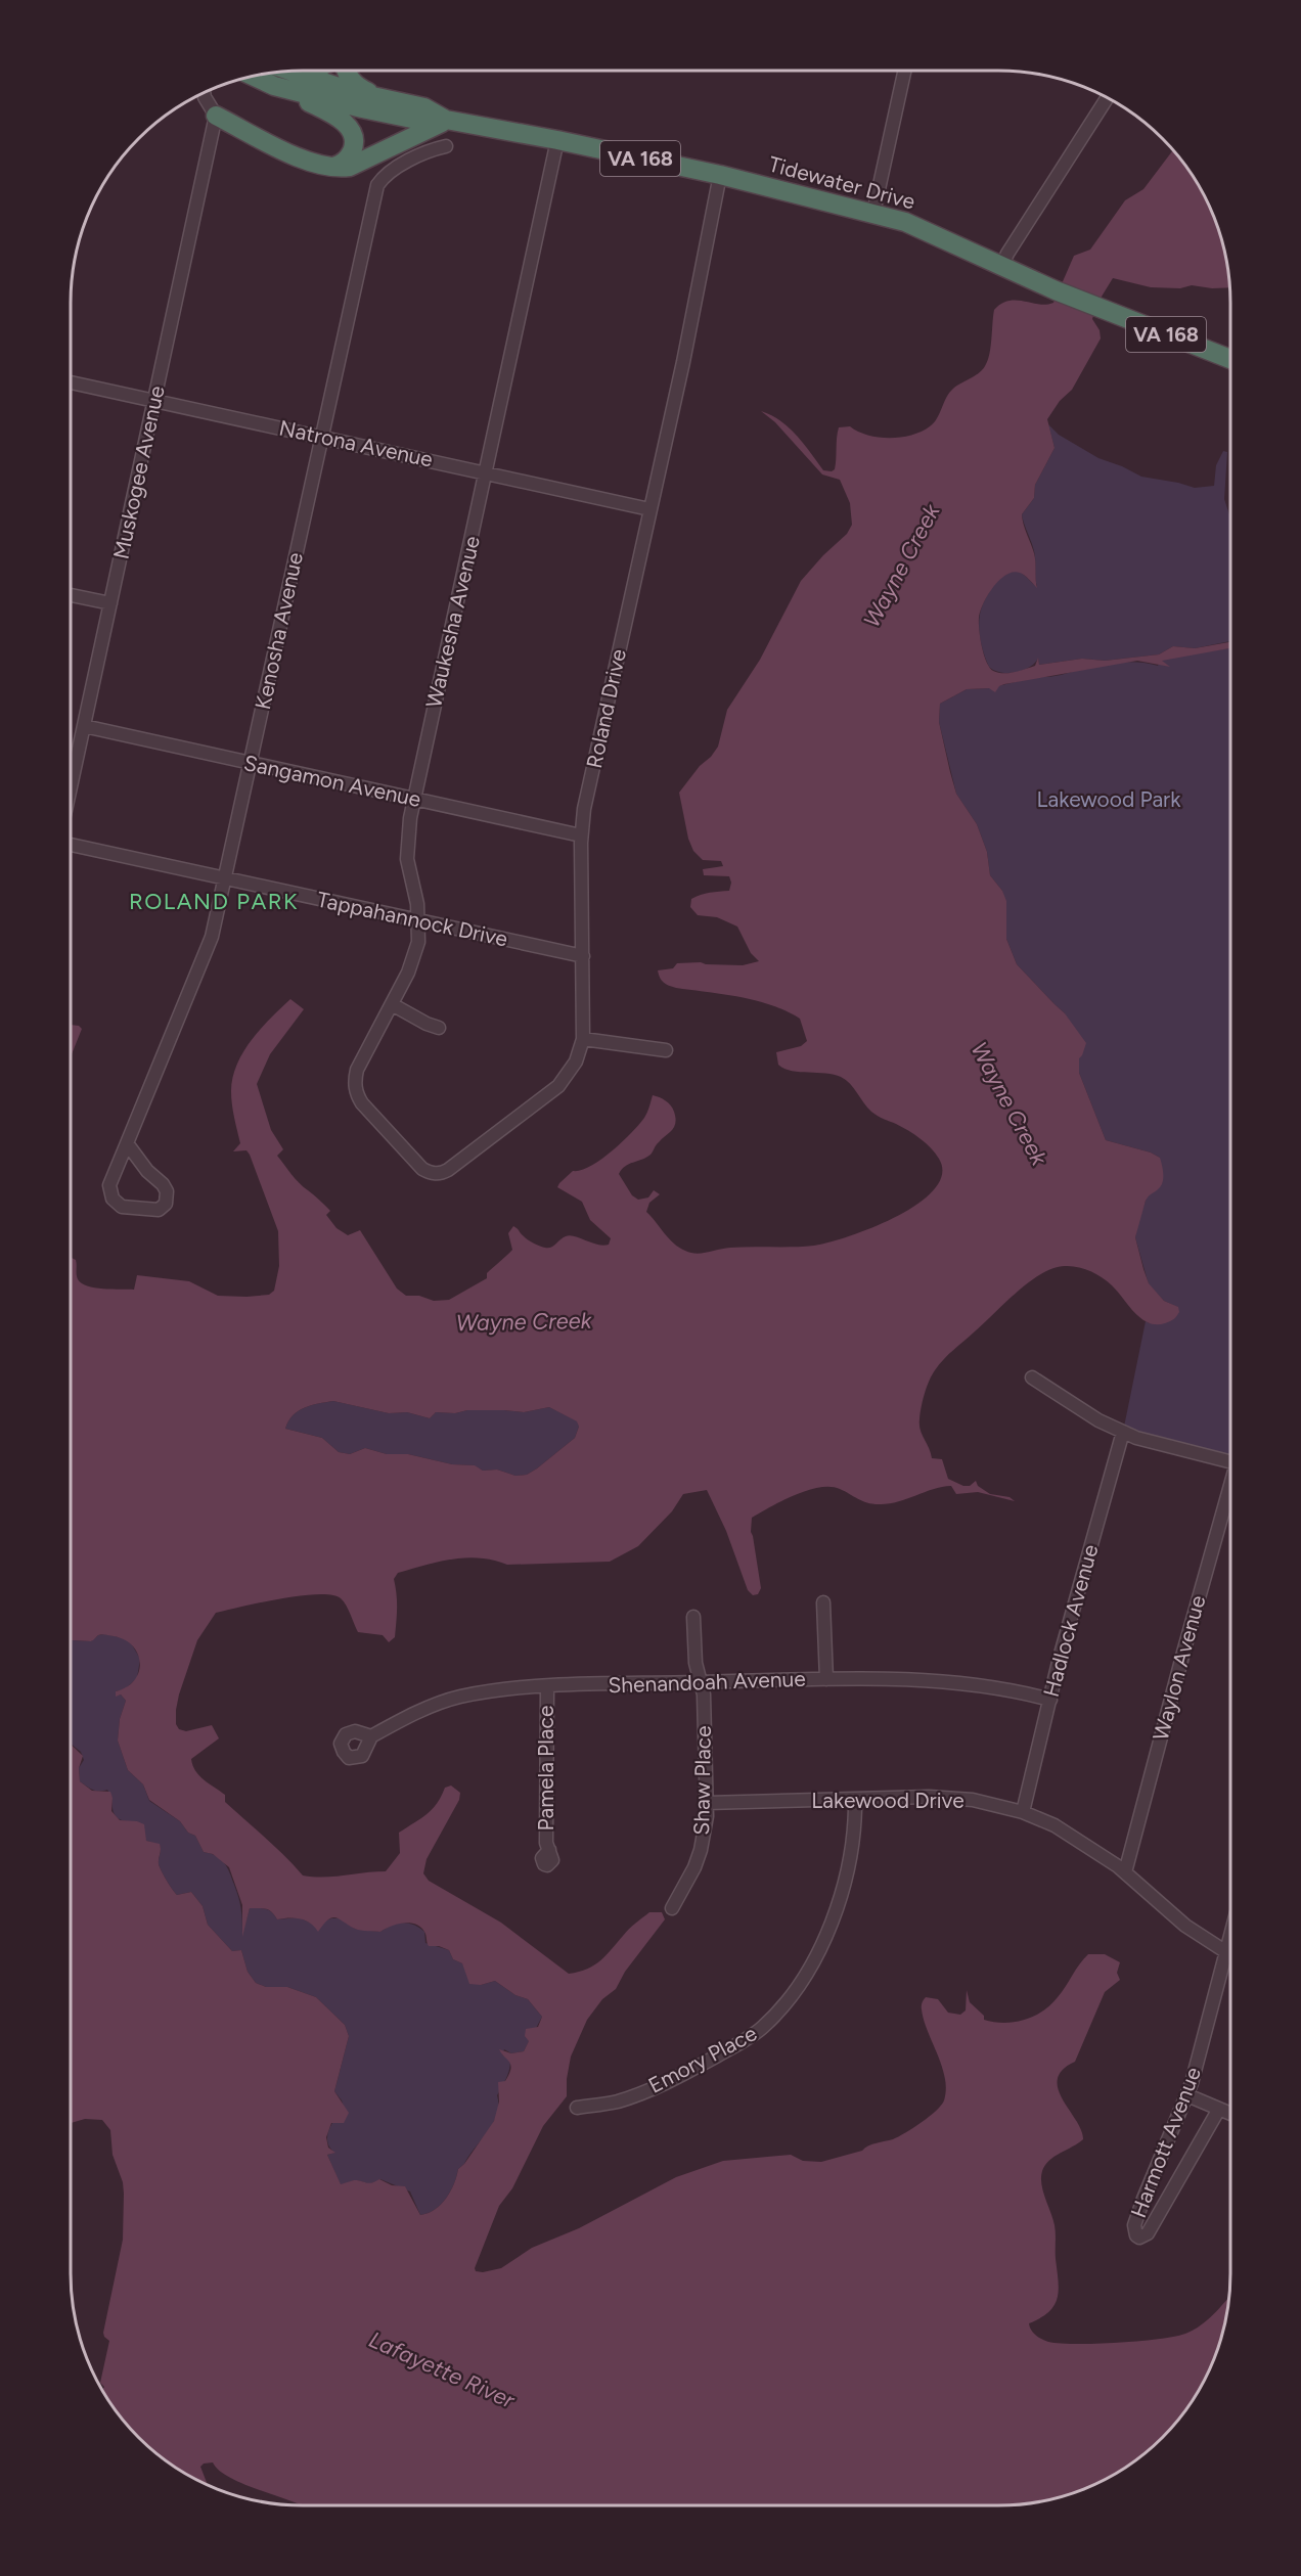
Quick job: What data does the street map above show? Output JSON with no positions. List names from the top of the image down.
{
  "streets": {
    "highway": ["VA 168", "Tidewater Drive"],
    "street": [
      "Natrona Avenue",
      "Muskogee Avenue",
      "Waukesha Avenue",
      "Kenosha Avenue",
      "Roland Drive",
      "Sangamon Avenue",
      "Tappahannock Drive",
      "Hadlock Avenue",
      "Waylon Avenue",
      "Shenandoah Avenue",
      "Pamela Place",
      "Shaw Place",
      "Lakewood Drive",
      "Emory Place",
      "Harmott Avenue"
    ]
  },
  "crossings": [
    ["Tidewater Drive", "Waukesha Avenue"],
    ["Tidewater Drive", "Roland Drive"],
    ["Natrona Avenue", "Muskogee Avenue"],
    ["Natrona Avenue", "Waukesha Avenue"],
    ["Natrona Avenue", "Kenosha Avenue"],
    ["Natrona Avenue", "Roland Drive"],
    ["Muskogee Avenue", "Sangamon Avenue"],
    ["Waukesha Avenue", "Roland Drive"],
    ["Waukesha Avenue", "Sangamon Avenue"],
    ["Waukesha Avenue", "Tappahannock Drive"],
    ["Kenosha Avenue", "Sangamon Avenue"],
    ["Kenosha Avenue", "Tappahannock Drive"],
    ["Roland Drive", "Sangamon Avenue"],
    ["Roland Drive", "Tappahannock Drive"],
    ["Hadlock Avenue", "Shenandoah Avenue"],
    ["Hadlock Avenue", "Lakewood Drive"],
    ["Waylon Avenue", "Lakewood Drive"],
    ["Shenandoah Avenue", "Pamela Place"],
    ["Shenandoah Avenue", "Shaw Place"],
    ["Shaw Place", "Lakewood Drive"],
    ["Lakewood Drive", "Emory Place"],
    ["Lakewood Drive", "Harmott Avenue"]
  ],
  "districts": ["ROLAND PARK"],
  "water": ["Wayne Creek", "Lafayette River"],
  "parks": ["Lakewood Park"]
}
